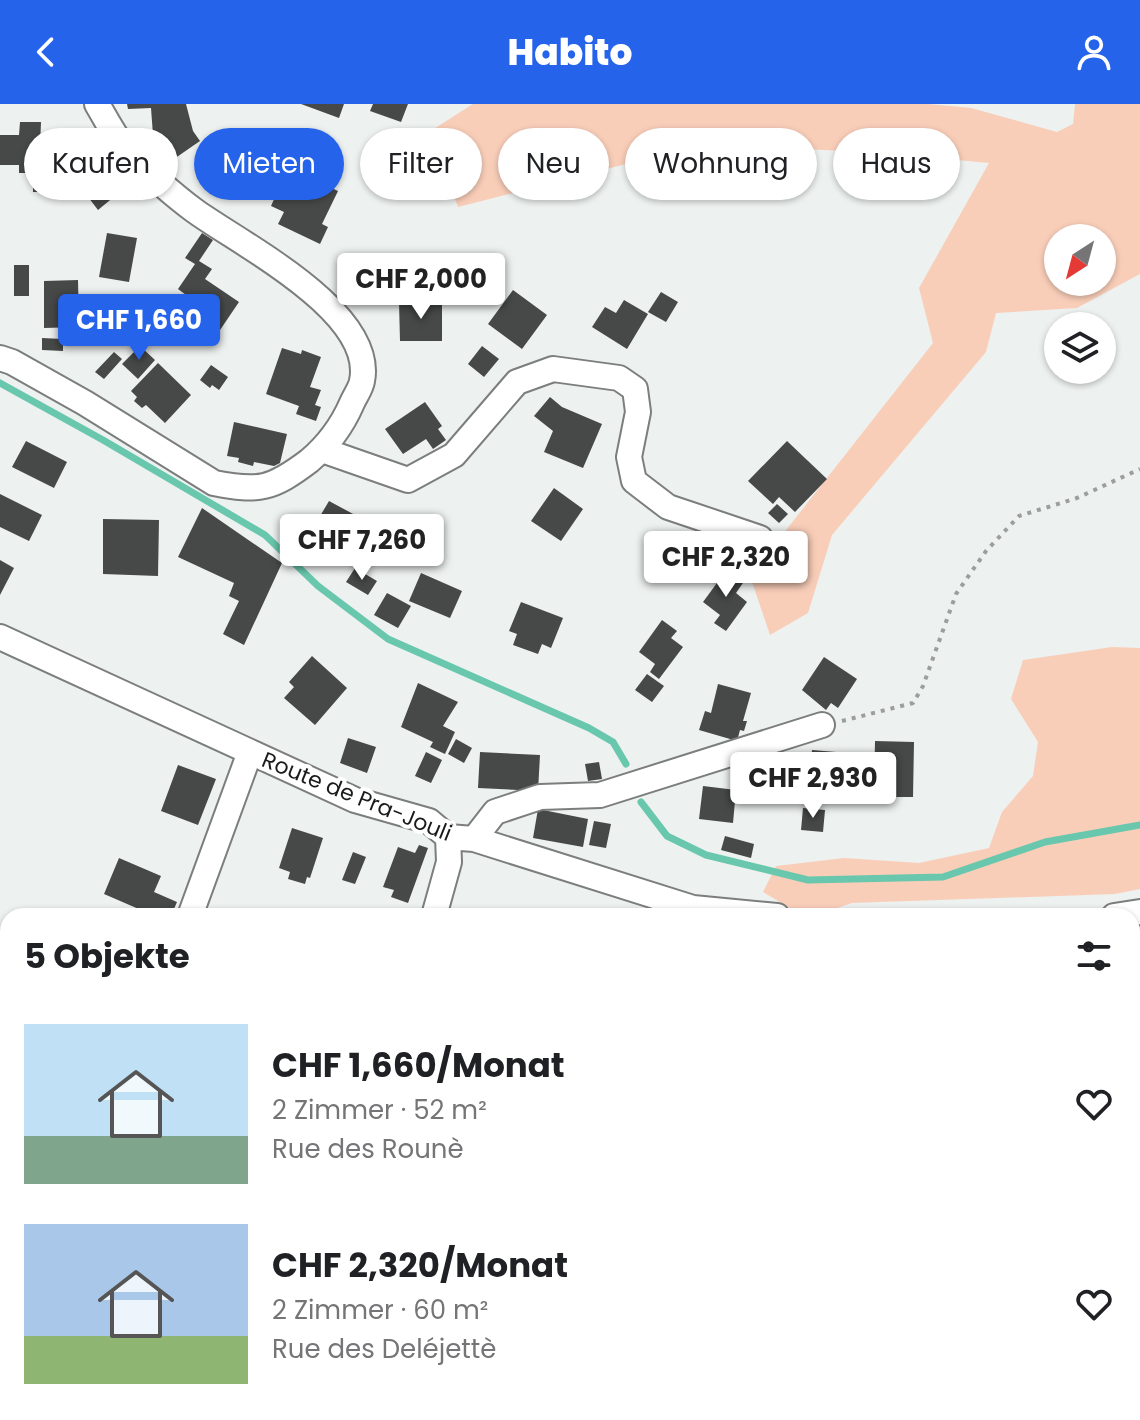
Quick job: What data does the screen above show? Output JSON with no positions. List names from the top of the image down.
{
  "streets": {
    "street": ["Route de Pra-Jouli"]
  },
  "north": "bottom left",
  "page": {
    "header": "Habito",
    "chip": [
      "Kaufen",
      "Mieten",
      "Filter",
      "Neu",
      "Wohnung",
      "Haus"
    ],
    "price": [
      "CHF 2,000",
      "CHF 1,660",
      "CHF 7,260",
      "CHF 2,320",
      "CHF 2,930"
    ],
    "heading": "5 Objekte",
    "list": [
      {
        "name": "CHF 1,660/Monat",
        "note": "2 Zimmer · 52 m² · Rue des Rounè"
      },
      {
        "name": "CHF 2,320/Monat",
        "note": "2 Zimmer · 60 m² · Rue des Deléjettè"
      }
    ]
  }
}
